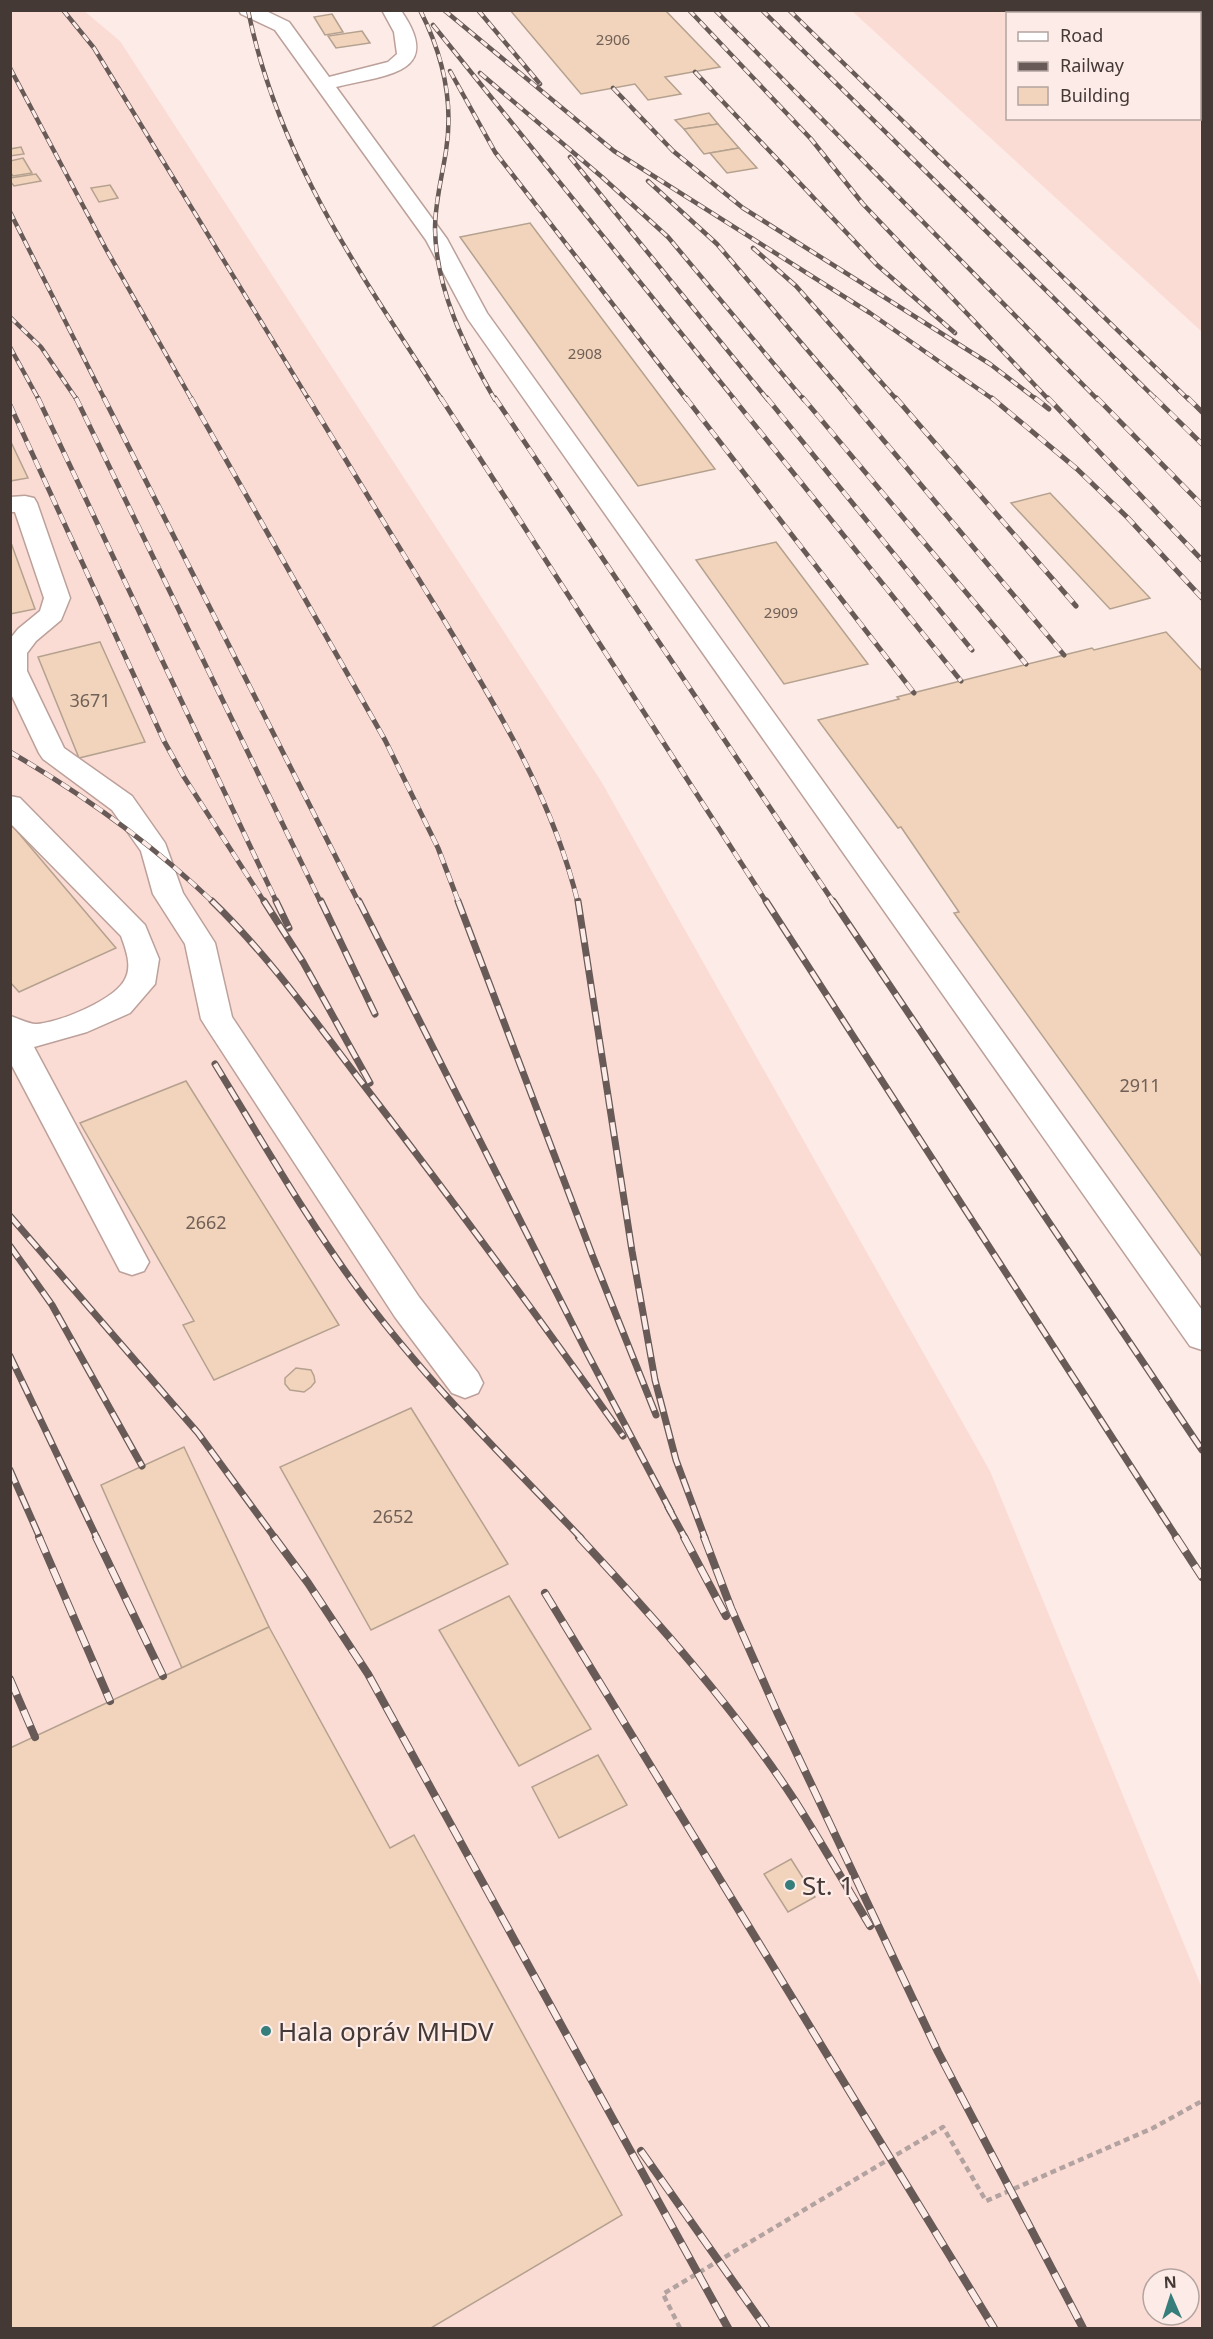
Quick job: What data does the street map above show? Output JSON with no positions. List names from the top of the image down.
{
  "places": ["St. 1", "Hala opráv MHDV"],
  "house_numbers": [
    "2906",
    "2908",
    "2909",
    "3671",
    "2911",
    "2662",
    "2652"
  ],
  "legend": ["Road", "Railway", "Building"],
  "north": "top"
}
